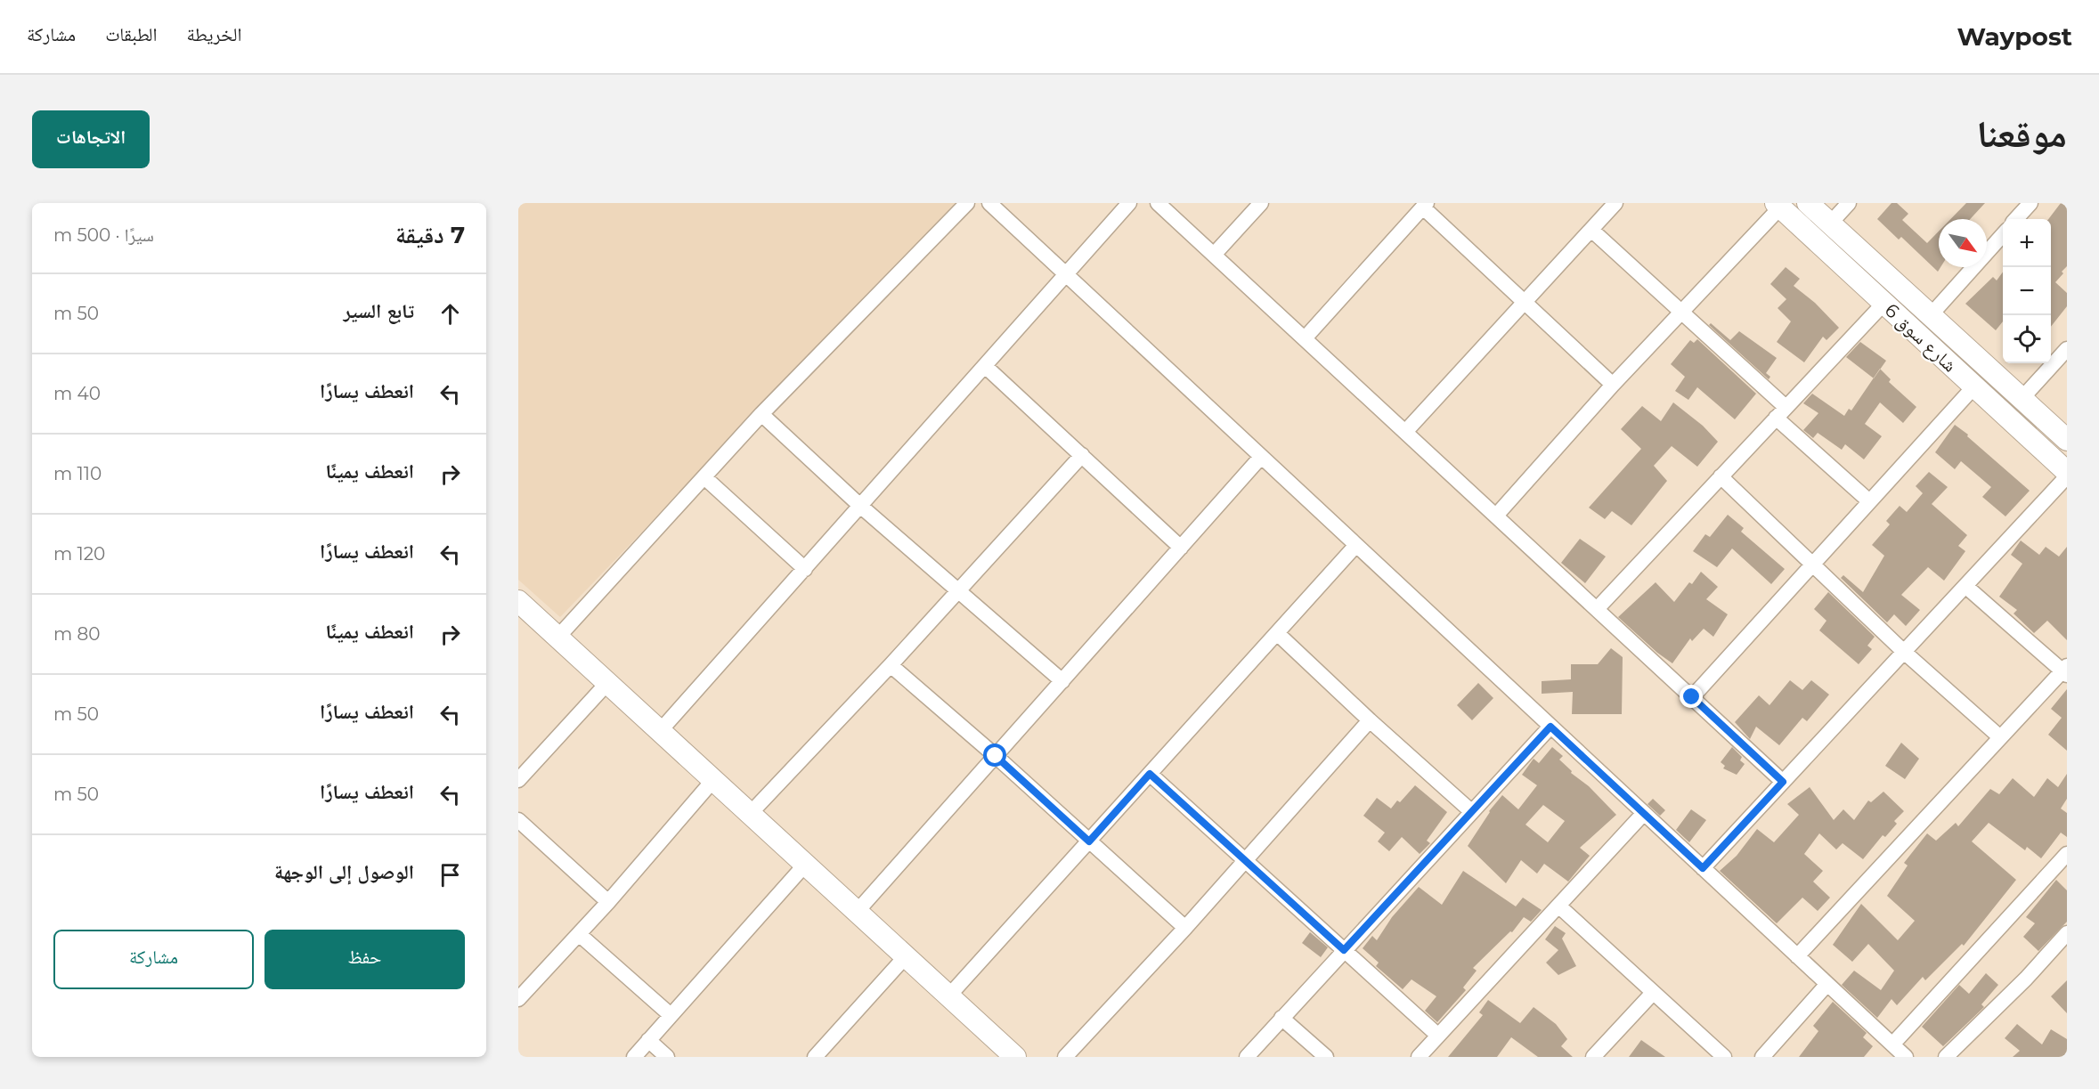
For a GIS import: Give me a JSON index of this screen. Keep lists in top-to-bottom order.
{
  "streets": {
    "street": ["شارع سوق 6"]
  },
  "north": "bottom right",
  "page": {
    "header": "Waypost",
    "nav": ["الخريطة", "الطبقات", "مشاركة"],
    "title": "موقعنا",
    "buttons": [
      "الاتجاهات",
      ["حفظ", "مشاركة"]
    ],
    "heading": ["7 دقيقة", "سيرًا · 500 m"],
    "map_buttons": ["+", "−"],
    "list": [
      ["تابع السير", "50 m"],
      ["انعطف يسارًا", "40 m"],
      ["انعطف يمينًا", "110 m"],
      ["انعطف يسارًا", "120 m"],
      ["انعطف يمينًا", "80 m"],
      ["انعطف يسارًا", "50 m"],
      ["انعطف يسارًا", "50 m"],
      "الوصول إلى الوجهة"
    ]
  }
}
